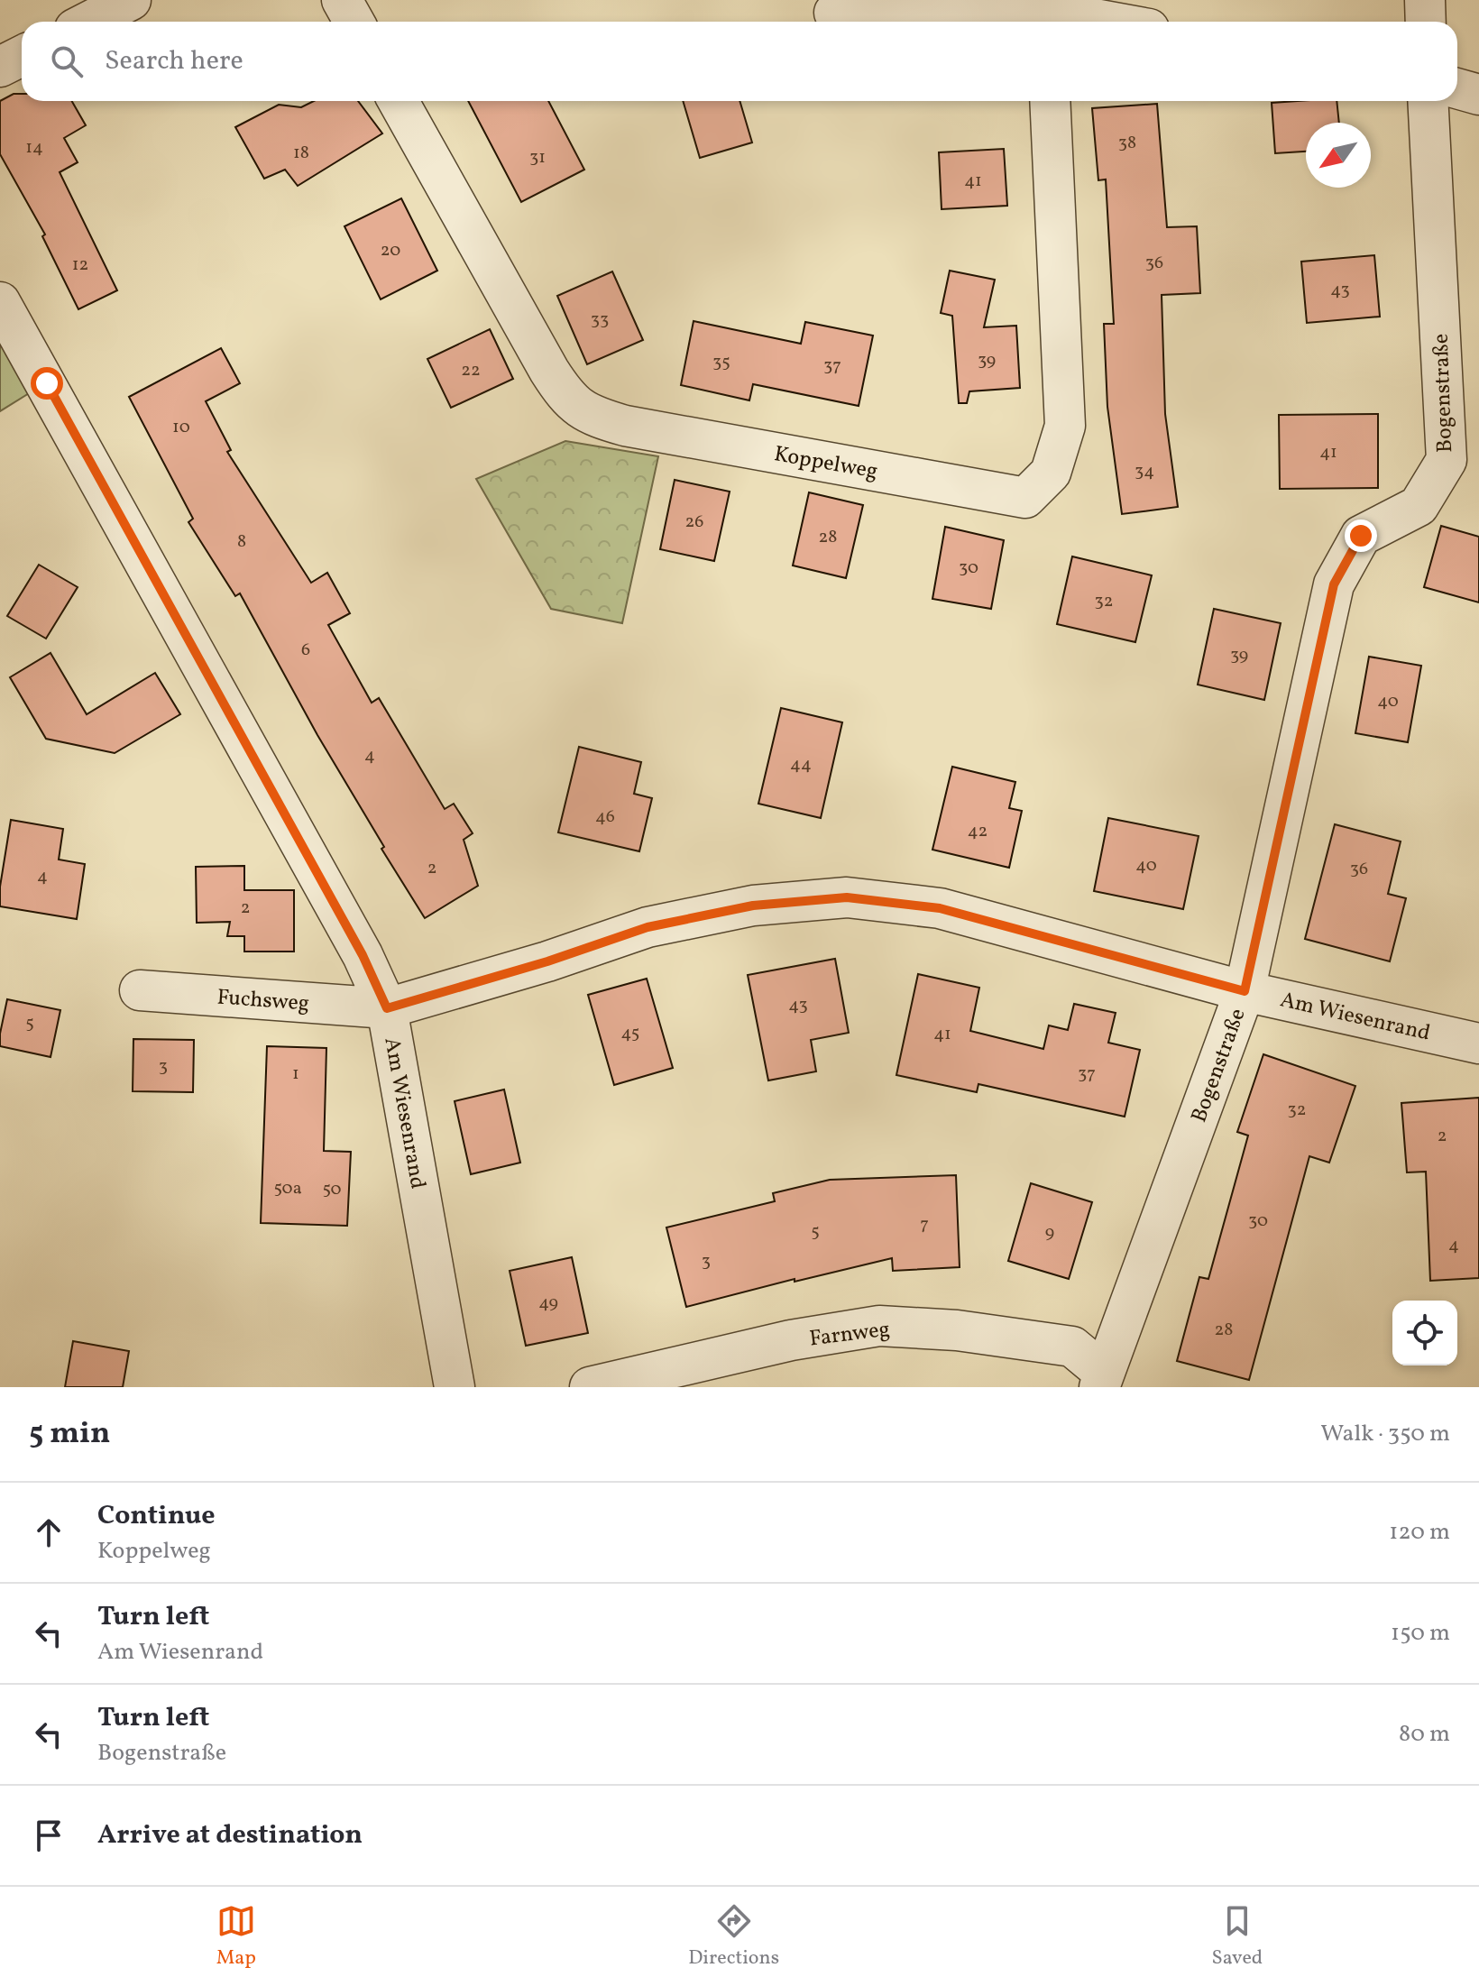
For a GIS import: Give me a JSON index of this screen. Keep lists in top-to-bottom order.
{
  "streets": {
    "street": [
      "Bogenstraße",
      "Koppelweg",
      "Fuchsweg",
      "Am Wiesenrand",
      "Farnweg"
    ]
  },
  "crossings": [
    ["Bogenstraße", "Am Wiesenrand"],
    ["Bogenstraße", "Farnweg"],
    ["Fuchsweg", "Am Wiesenrand"]
  ],
  "house_numbers": [
    "38",
    "14",
    "18",
    "31",
    "41",
    "20",
    "36",
    "12",
    "43",
    "33",
    "39",
    "35",
    "37",
    "22",
    "10",
    "41",
    "34",
    "26",
    "28",
    "8",
    "30",
    "32",
    "6",
    "39",
    "40",
    "4",
    "44",
    "46",
    "42",
    "40",
    "2",
    "36",
    "4",
    "2",
    "43",
    "5",
    "45",
    "41",
    "3",
    "1",
    "37",
    "32",
    "2",
    "50a",
    "50",
    "30",
    "7",
    "5",
    "9",
    "4",
    "3",
    "49",
    "28"
  ],
  "north": "bottom left",
  "page": {
    "search": "Search here",
    "heading": ["5 min", "Walk · 350 m"],
    "list": [
      ["Continue", "Koppelweg", "120 m"],
      ["Turn left", "Am Wiesenrand", "150 m"],
      ["Turn left", "Bogenstraße", "80 m"],
      "Arrive at destination"
    ],
    "nav": ["Map", "Directions", "Saved"]
  }
}
